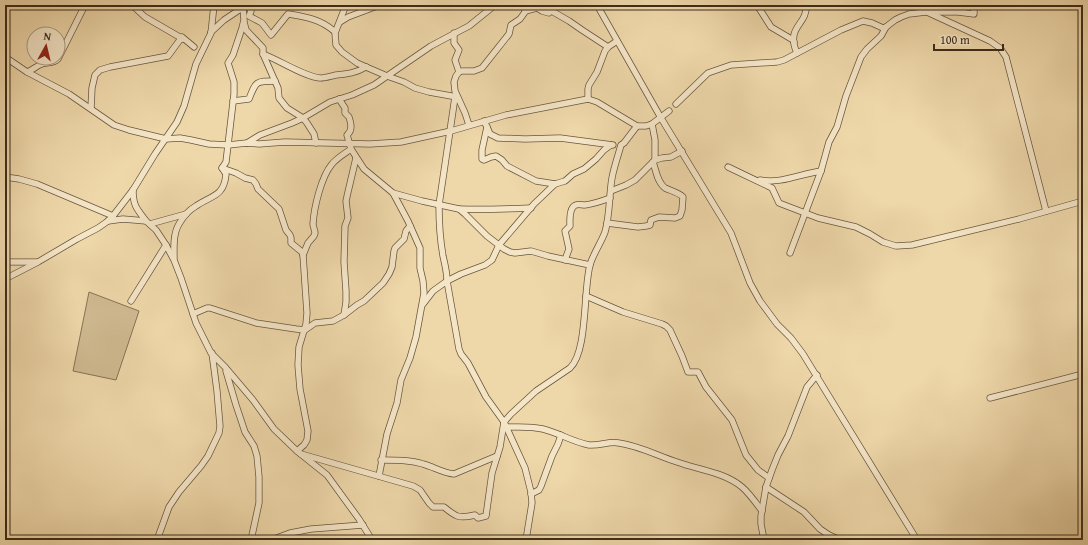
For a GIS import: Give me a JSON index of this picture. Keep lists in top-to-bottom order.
{
  "scale_bar": "100 m",
  "north": "top"
}
